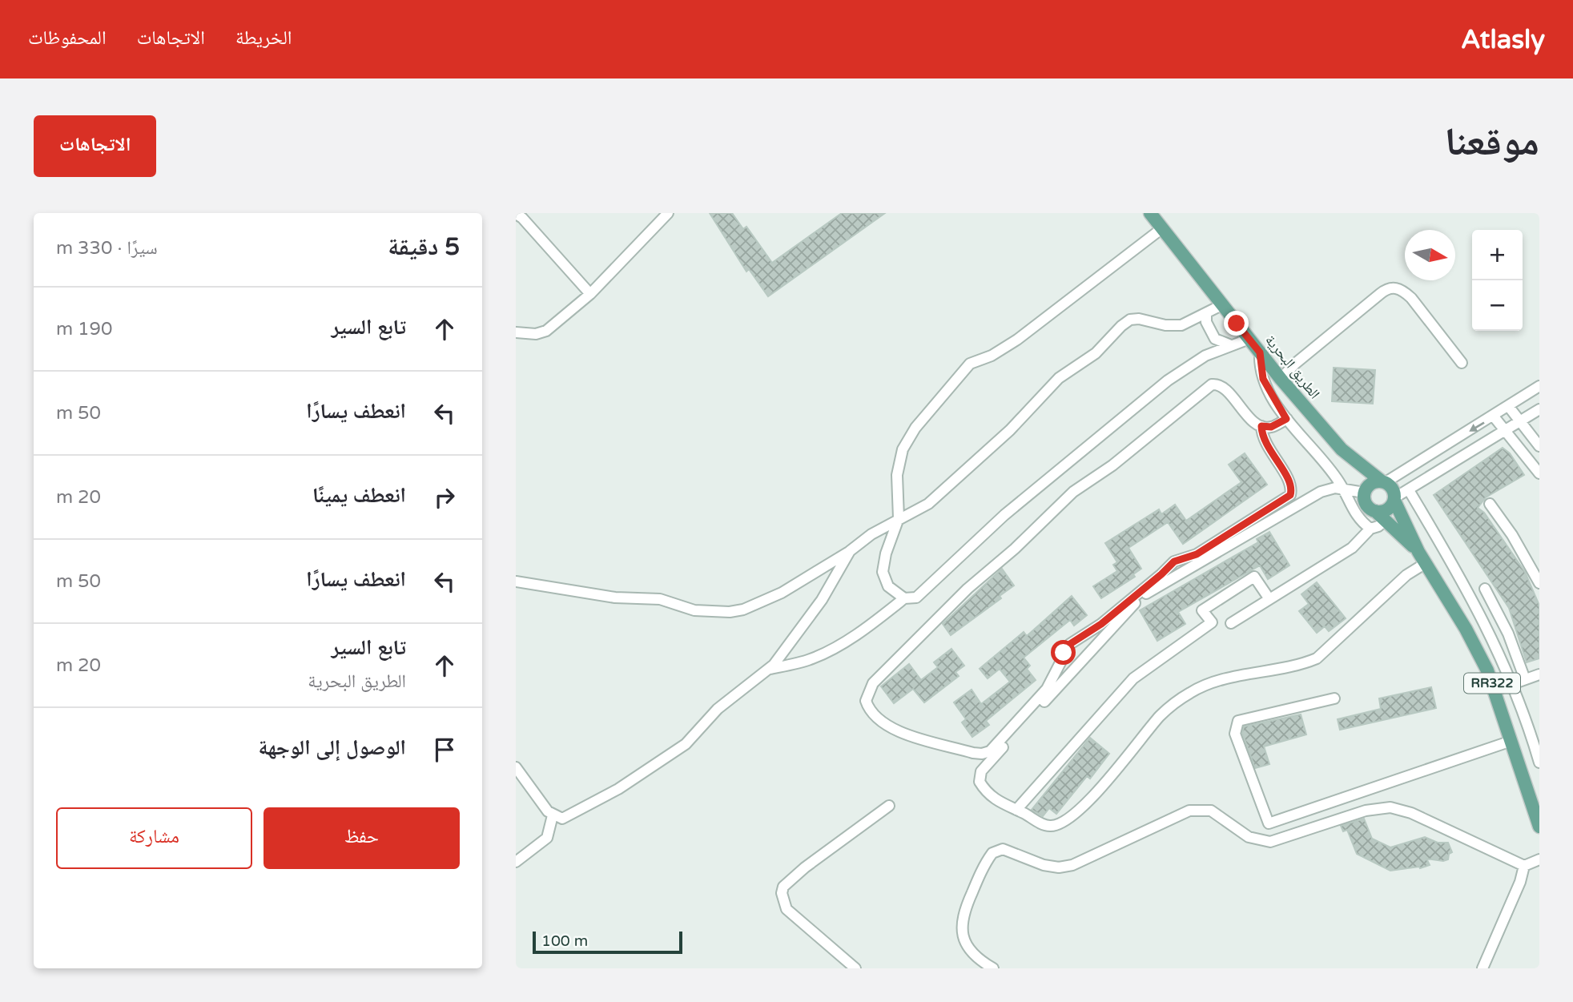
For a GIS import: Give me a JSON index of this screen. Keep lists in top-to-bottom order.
{
  "streets": {
    "main road": ["الطريق البحرية", "RR322"]
  },
  "crossings": [
    ["الطريق البحرية", "RR322"]
  ],
  "scale_bar": "100 m",
  "north": "right",
  "page": {
    "header": "Atlasly",
    "nav": ["الخريطة", "الاتجاهات", "المحفوظات"],
    "title": "موقعنا",
    "buttons": [
      "الاتجاهات",
      ["حفظ", "مشاركة"]
    ],
    "heading": ["5 دقيقة", "سيرًا · 330 m"],
    "map_buttons": ["+", "−"],
    "list": [
      ["تابع السير", "190 m"],
      ["انعطف يسارًا", "50 m"],
      ["انعطف يمينًا", "20 m"],
      ["انعطف يسارًا", "50 m"],
      ["تابع السير", "الطريق البحرية", "20 m"],
      "الوصول إلى الوجهة"
    ],
    "scale": "100 m"
  }
}
